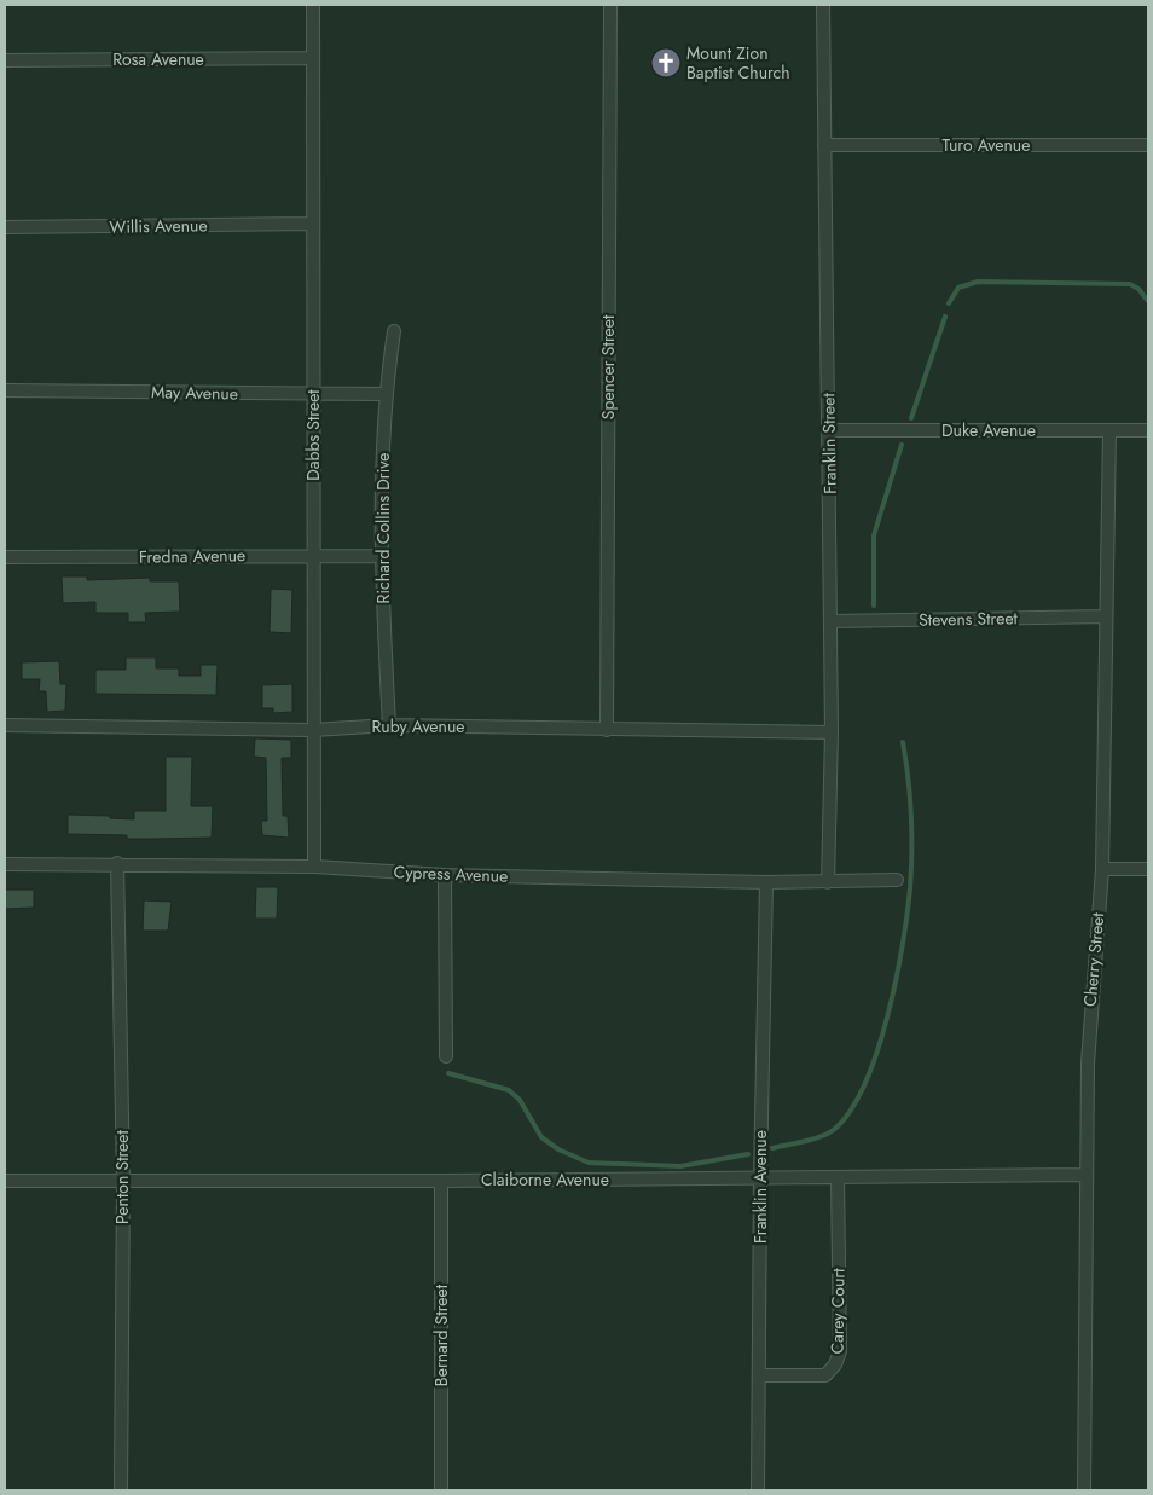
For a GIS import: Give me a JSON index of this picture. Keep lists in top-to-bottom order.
{
  "streets": {
    "street": [
      "Rosa Avenue",
      "Turo Avenue",
      "Willis Avenue",
      "Spencer Street",
      "May Avenue",
      "Duke Avenue",
      "Dabbs Street",
      "Franklin Street",
      "Richard Collins Drive",
      "Fredna Avenue",
      "Stevens Street",
      "Ruby Avenue",
      "Cypress Avenue",
      "Cherry Street",
      "Penton Street",
      "Claiborne Avenue",
      "Franklin Avenue",
      "Carey Court",
      "Bernard Street"
    ]
  },
  "crossings": [
    ["Rosa Avenue", "Dabbs Street"],
    ["Turo Avenue", "Franklin Street"],
    ["Willis Avenue", "Dabbs Street"],
    ["Spencer Street", "Ruby Avenue"],
    ["May Avenue", "Dabbs Street"],
    ["May Avenue", "Richard Collins Drive"],
    ["Duke Avenue", "Franklin Street"],
    ["Duke Avenue", "Cherry Street"],
    ["Dabbs Street", "Fredna Avenue"],
    ["Dabbs Street", "Ruby Avenue"],
    ["Dabbs Street", "Cypress Avenue"],
    ["Franklin Street", "Stevens Street"],
    ["Franklin Street", "Ruby Avenue"],
    ["Franklin Street", "Cypress Avenue"],
    ["Richard Collins Drive", "Fredna Avenue"],
    ["Richard Collins Drive", "Ruby Avenue"],
    ["Stevens Street", "Cherry Street"],
    ["Cypress Avenue", "Penton Street"],
    ["Cypress Avenue", "Franklin Avenue"],
    ["Cherry Street", "Claiborne Avenue"],
    ["Penton Street", "Claiborne Avenue"],
    ["Claiborne Avenue", "Franklin Avenue"],
    ["Claiborne Avenue", "Carey Court"],
    ["Claiborne Avenue", "Bernard Street"],
    ["Franklin Avenue", "Carey Court"]
  ],
  "places": {
    "church": ["Mount Zion Baptist Church"]
  }
}
